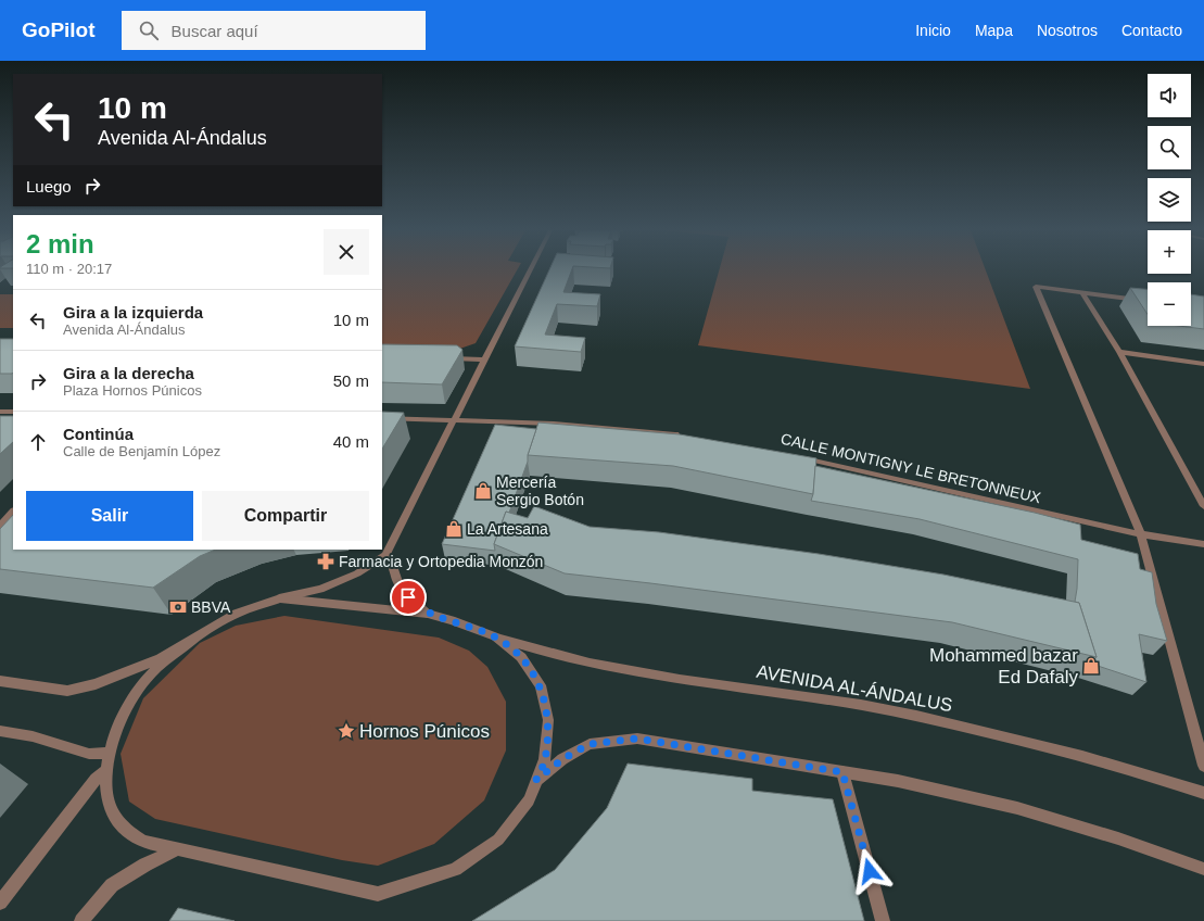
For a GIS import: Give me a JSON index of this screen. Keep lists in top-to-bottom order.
{
  "streets": {
    "street": ["CALLE MONTIGNY LE BRETONNEUX", "AVENIDA AL-ÁNDALUS"]
  },
  "places": {
    "shop": ["Mercería Sergio Botón", "La Artesana", "Mohammed bazar Ed Dafaly"],
    "pharmacy": ["Farmacia y Ortopedia Monzón"],
    "bank": ["BBVA"],
    "place": ["Hornos Púnicos"]
  },
  "page": {
    "header": "GoPilot",
    "search": "Buscar aquí",
    "nav": [
      "Inicio",
      "Mapa",
      "Nosotros",
      "Contacto"
    ],
    "map_buttons": ["+", "−"],
    "turn": ["10 m", "Avenida Al-Ándalus"],
    "then": "Luego",
    "heading": ["2 min", "110 m · 20:17"],
    "list": [
      {
        "name": "Gira a la izquierda",
        "note": "Avenida Al-Ándalus",
        "value": "10 m"
      },
      {
        "name": "Gira a la derecha",
        "note": "Plaza Hornos Púnicos",
        "value": "50 m"
      },
      {
        "name": "Continúa",
        "note": "Calle de Benjamín López",
        "value": "40 m"
      }
    ],
    "buttons": ["Salir", "Compartir"]
  }
}
